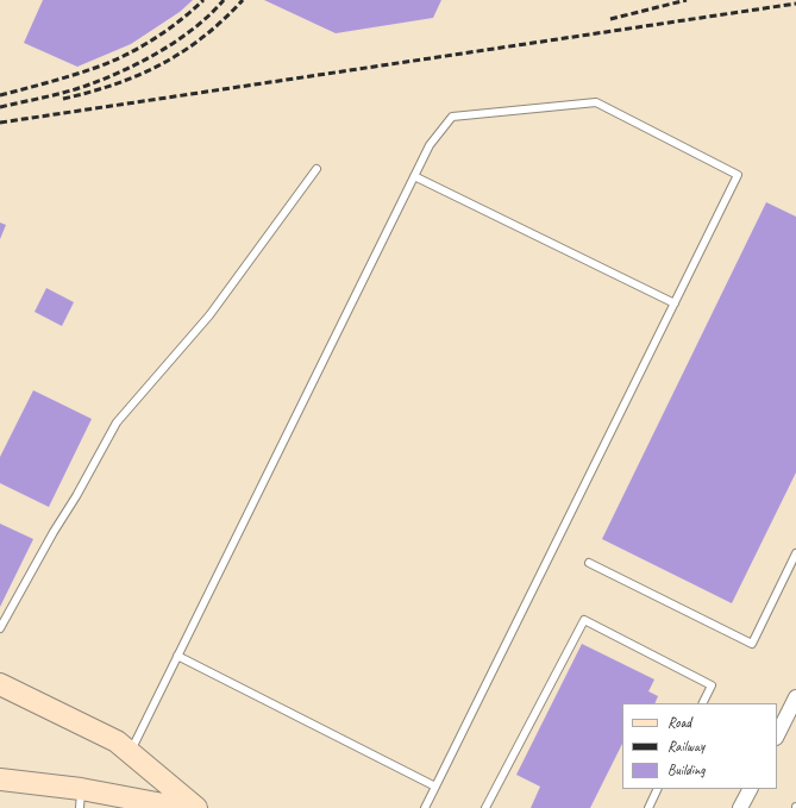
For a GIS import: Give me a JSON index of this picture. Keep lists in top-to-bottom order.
{
  "legend": ["Road", "Railway", "Building"]
}
